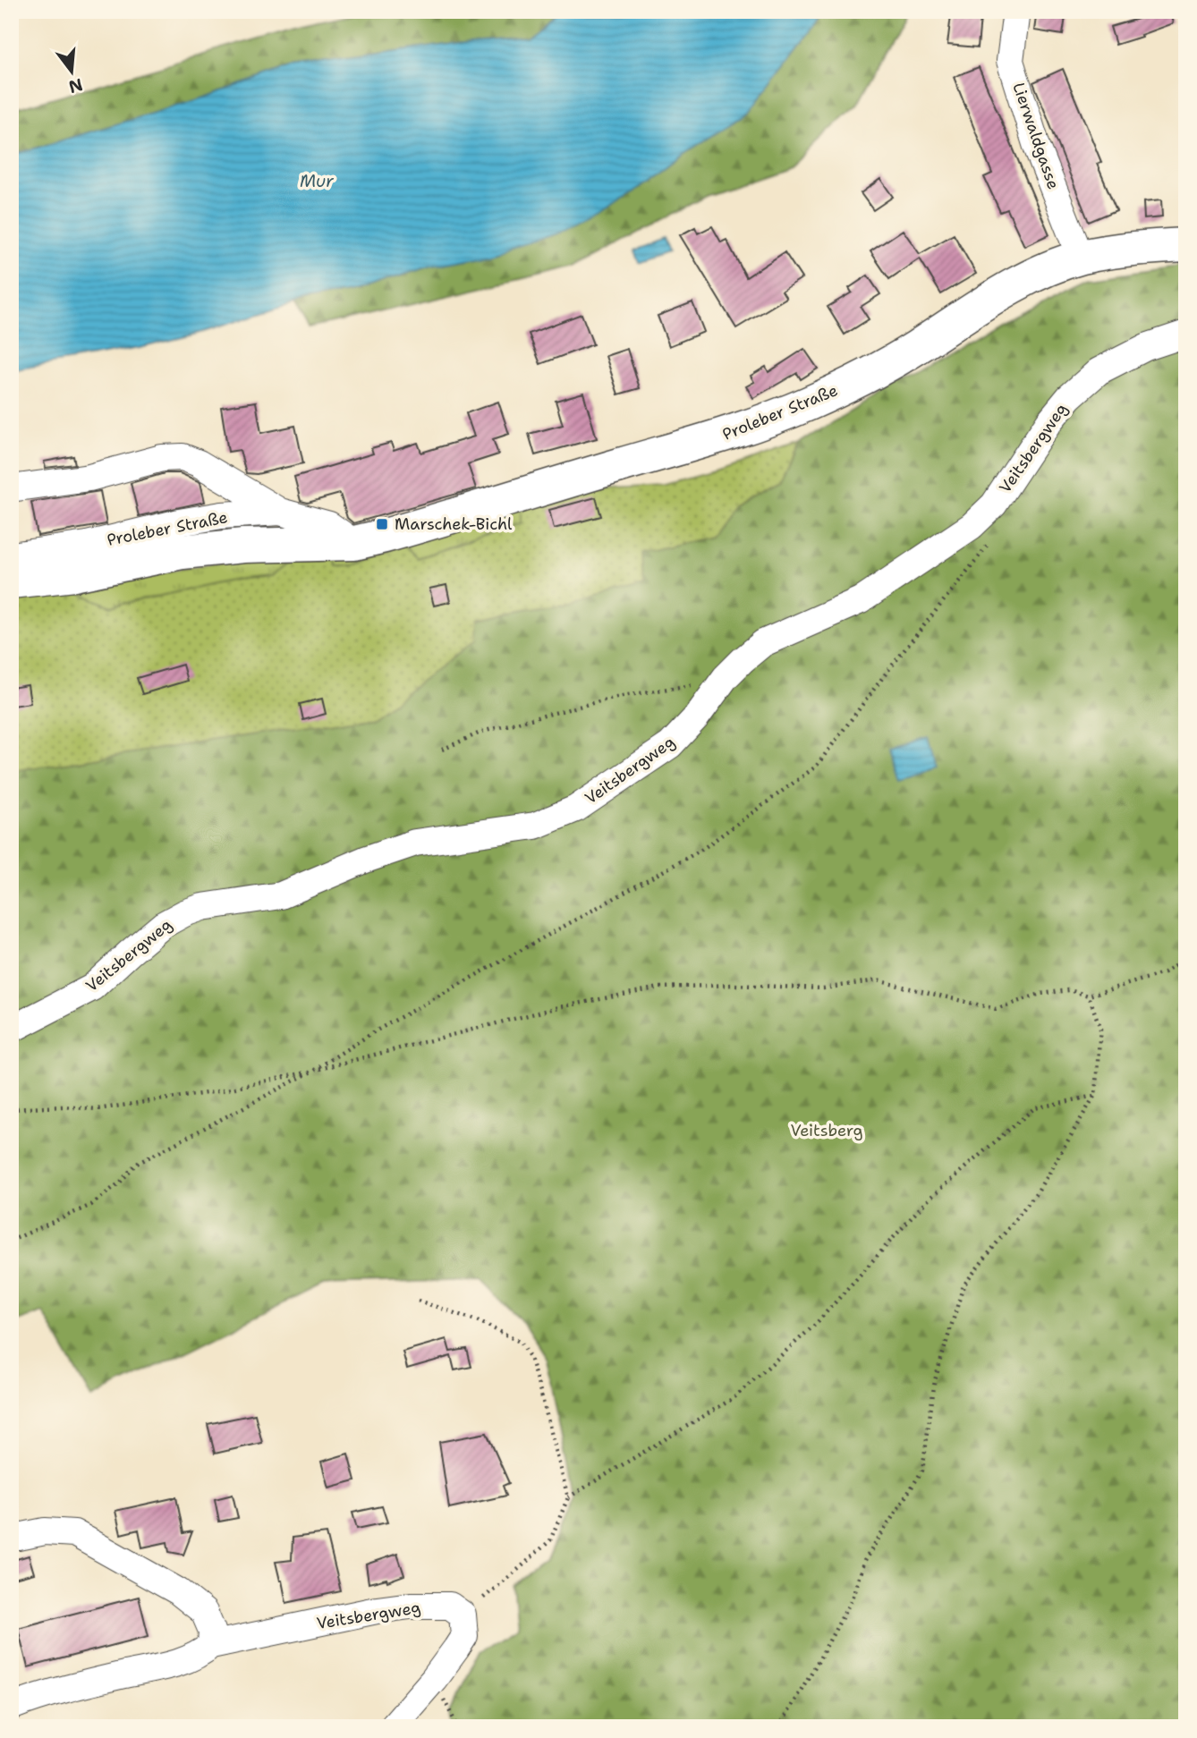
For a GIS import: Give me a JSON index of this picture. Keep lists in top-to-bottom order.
{
  "streets": {
    "main road": ["Proleber Straße"],
    "street": ["Lierwaldgasse", "Veitsbergweg"]
  },
  "crossings": [
    ["Lierwaldgasse", "Proleber Straße"]
  ],
  "water": ["Mur"],
  "parks": ["Veitsberg"],
  "places": {
    "transit": ["Marschek-Bichl"]
  },
  "north": "bottom"
}
